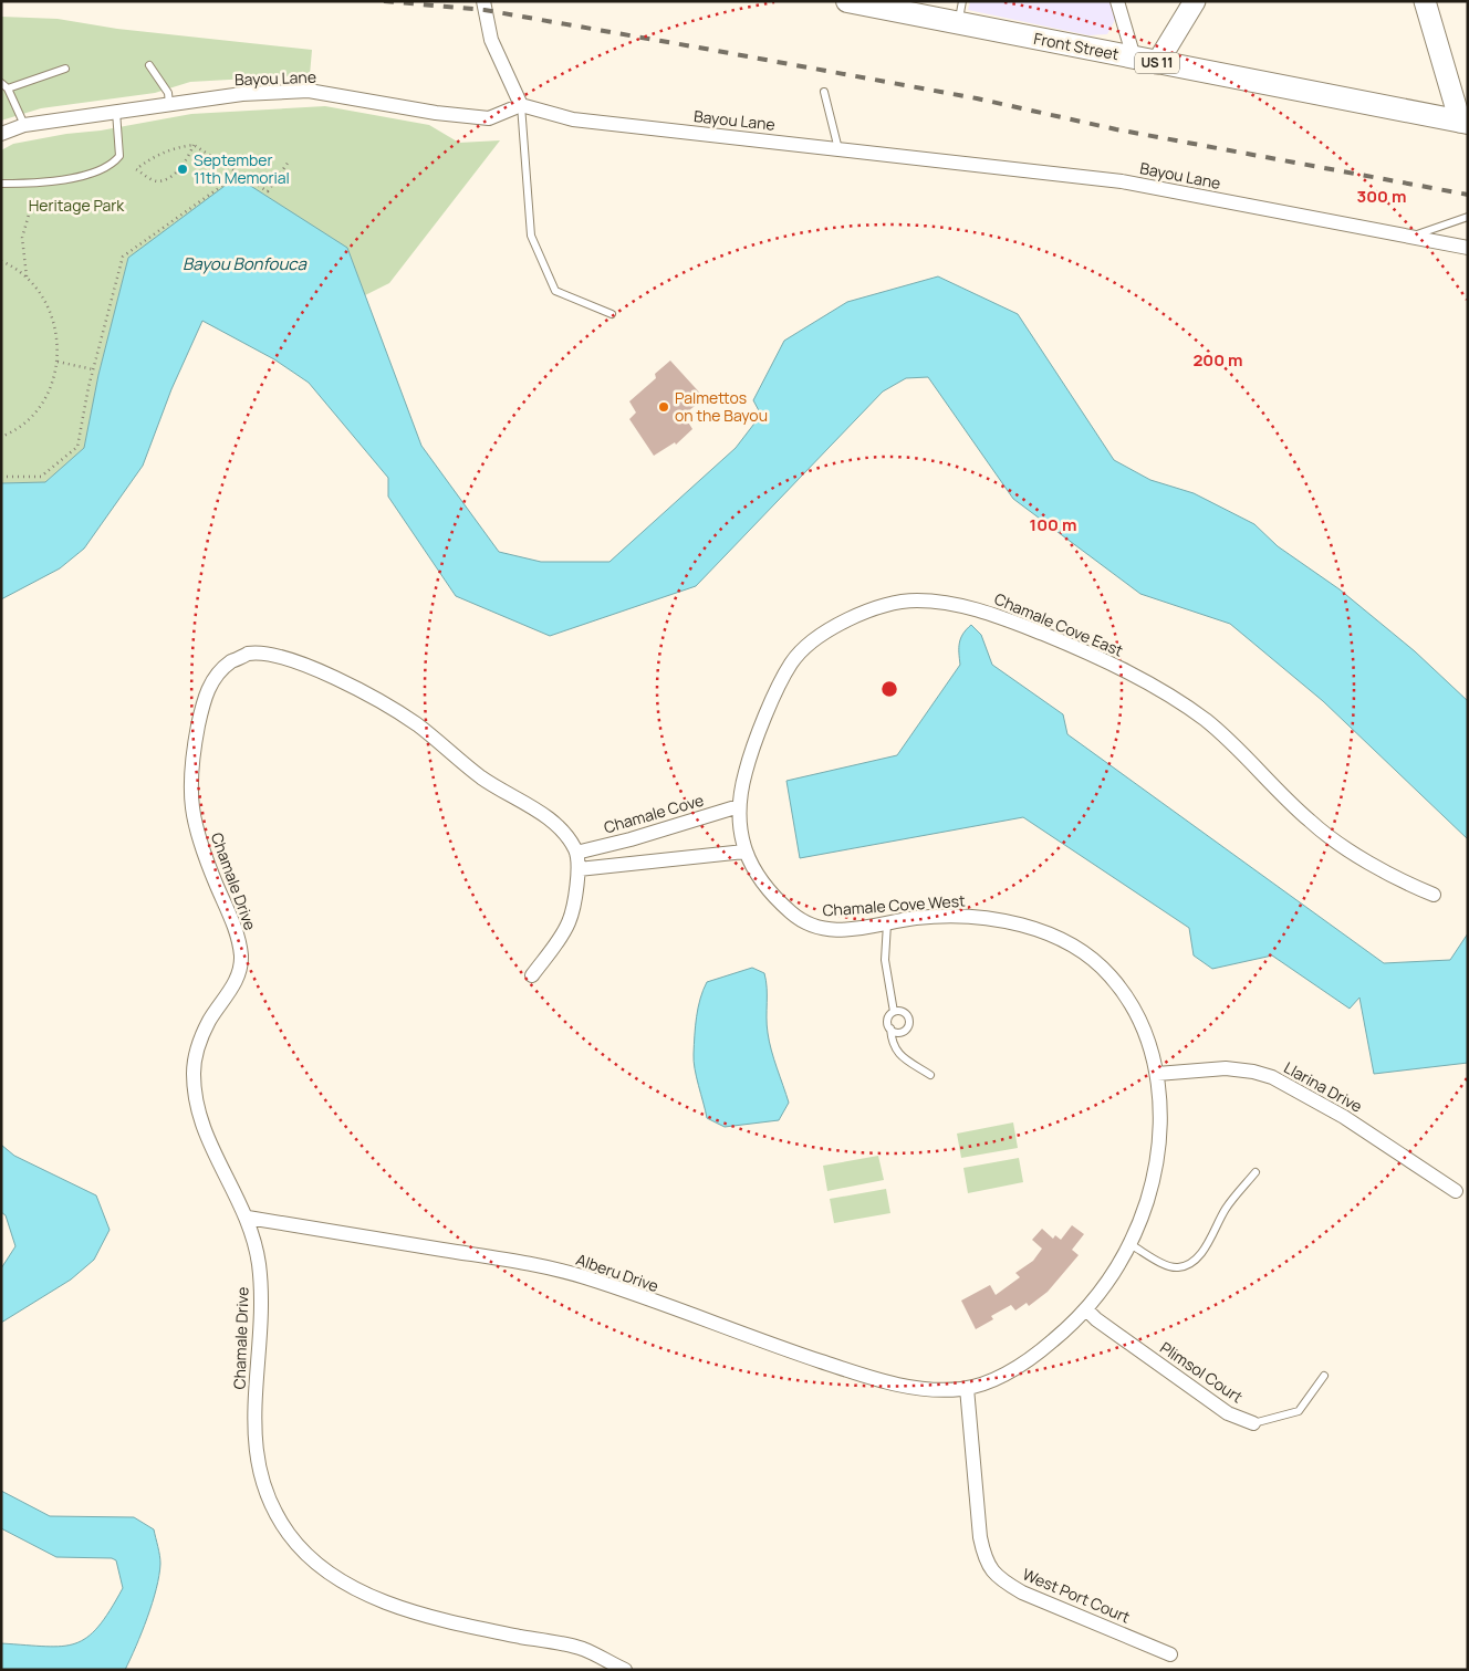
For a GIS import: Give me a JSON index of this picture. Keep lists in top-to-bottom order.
{
  "streets": {
    "main road": ["Front Street", "US 11"],
    "street": [
      "Bayou Lane",
      "Chamale Cove East",
      "Chamale Cove",
      "Chamale Drive",
      "Chamale Cove West",
      "Llarina Drive",
      "Alberu Drive",
      "Plimsol Court",
      "West Port Court"
    ]
  },
  "crossings": [
    ["Chamale Cove East", "Chamale Cove"],
    ["Chamale Cove East", "Chamale Cove West"],
    ["Chamale Cove", "Chamale Drive"],
    ["Chamale Drive", "Alberu Drive"],
    ["Chamale Cove West", "Llarina Drive"],
    ["Chamale Cove West", "Alberu Drive"],
    ["Chamale Cove West", "Plimsol Court"],
    ["Chamale Cove West", "West Port Court"],
    ["Alberu Drive", "West Port Court"]
  ],
  "water": ["Bayou Bonfouca"],
  "parks": ["Heritage Park"],
  "places": ["September 11th Memorial", "Palmettos on the Bayou"],
  "rings": ["300 m", "200 m", "100 m"]
}
